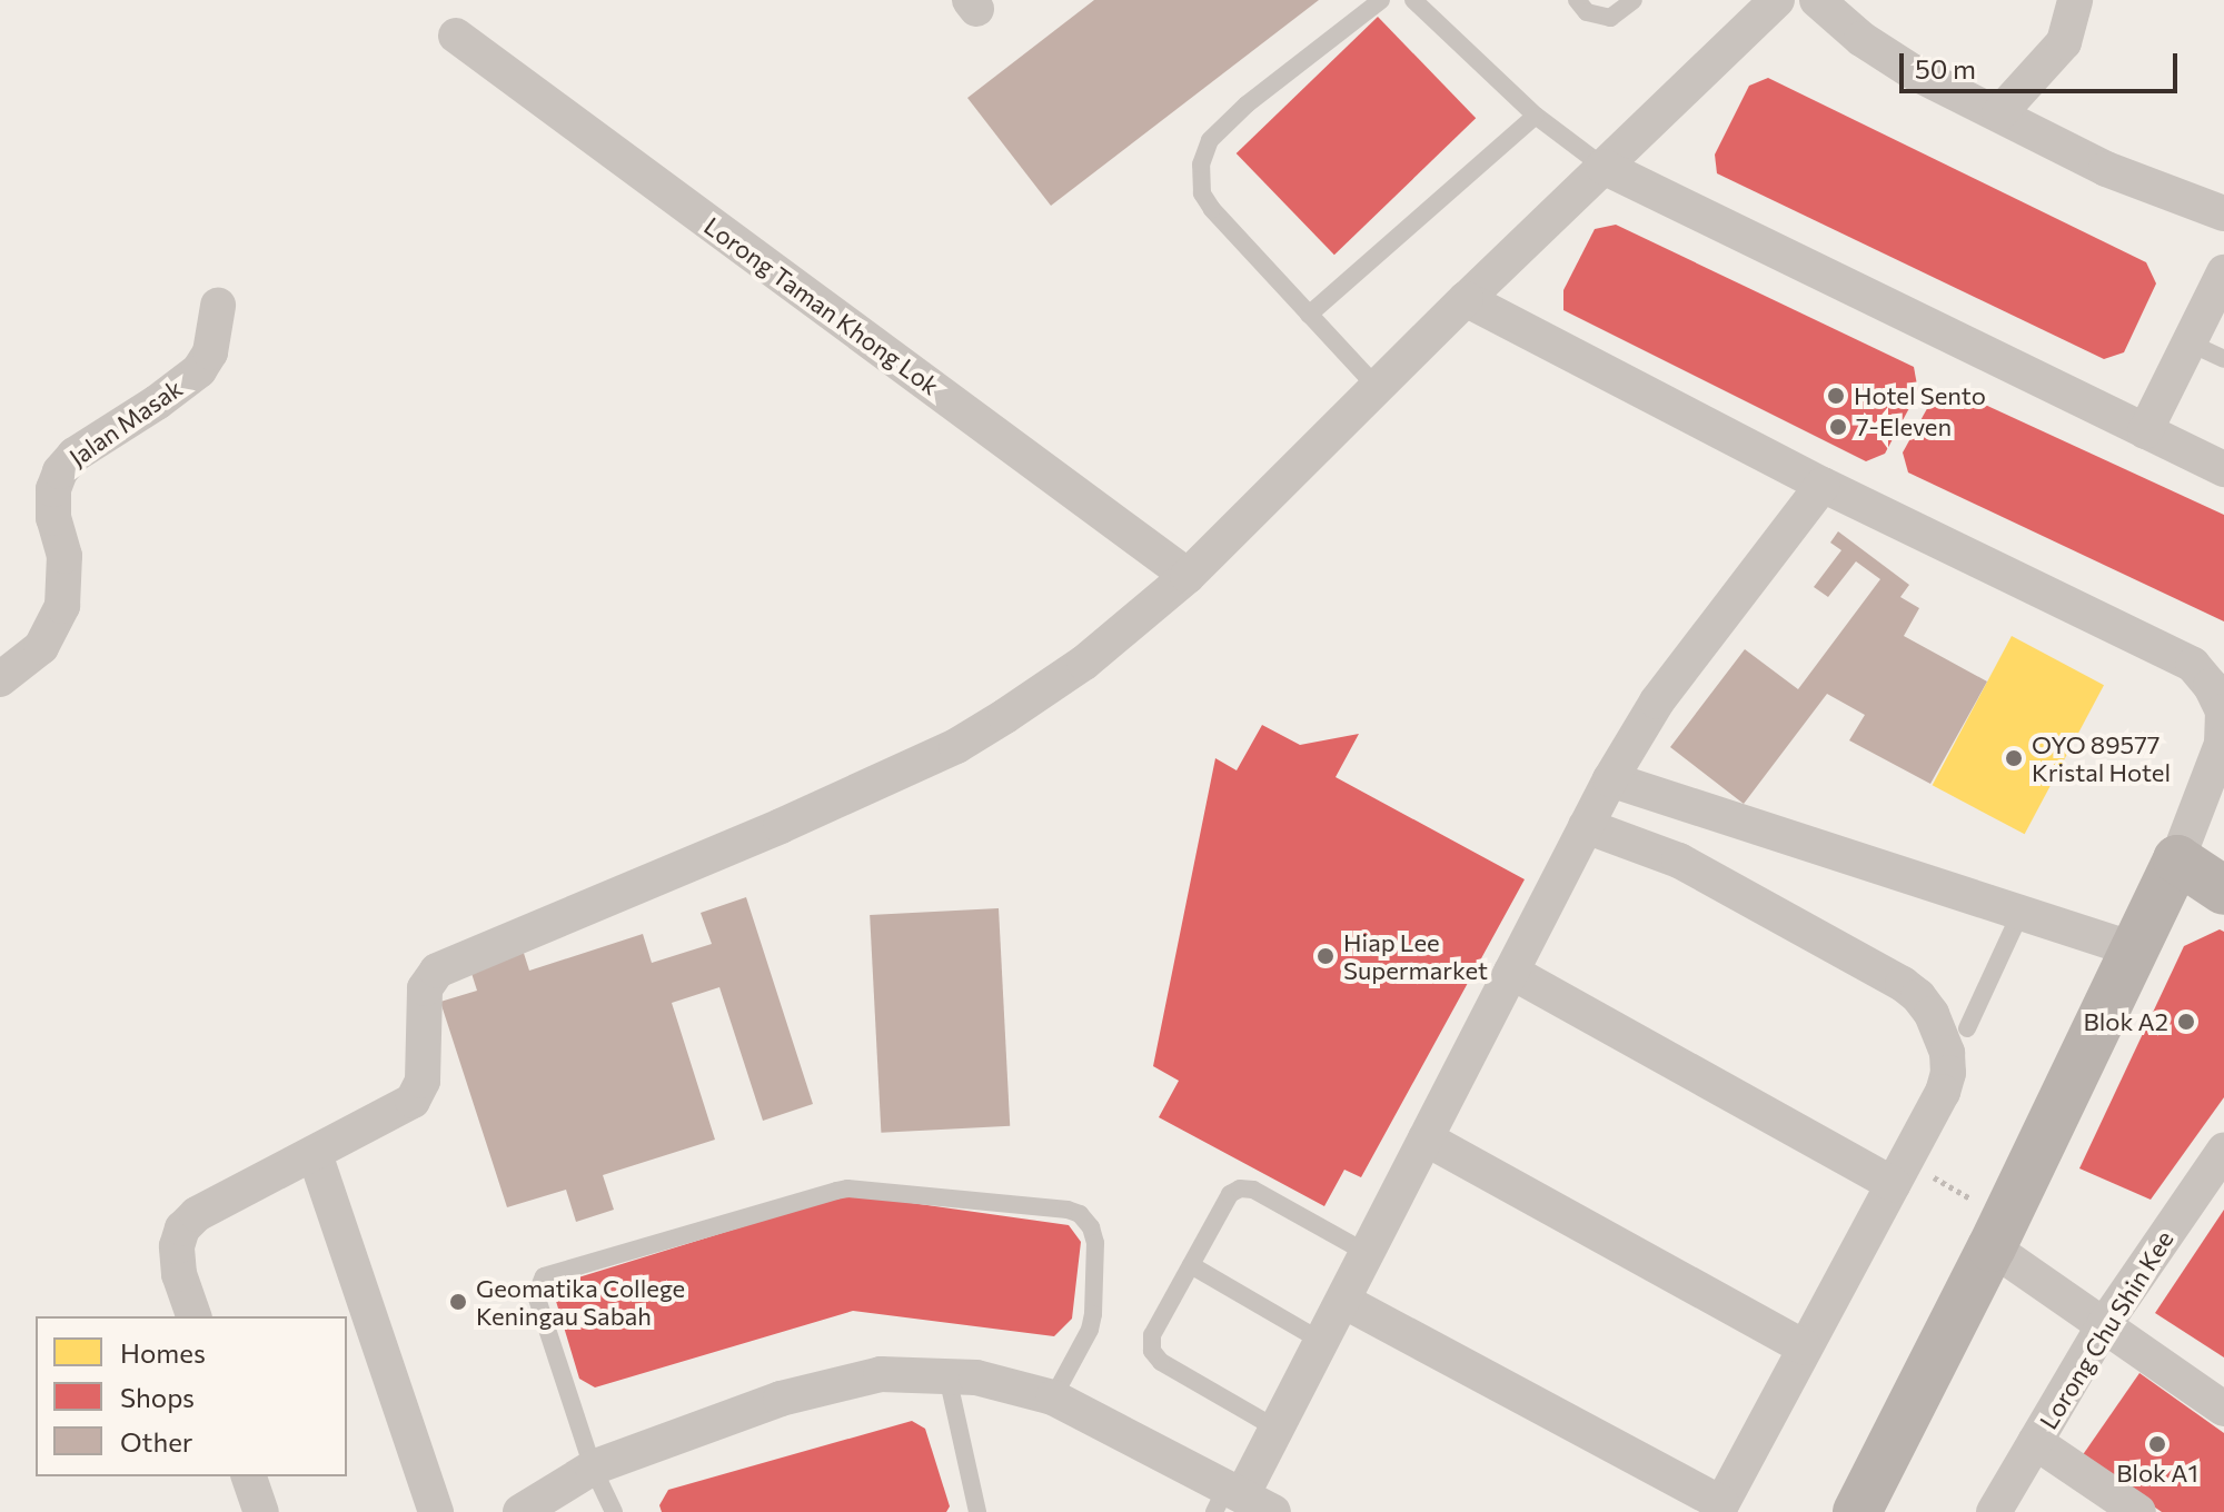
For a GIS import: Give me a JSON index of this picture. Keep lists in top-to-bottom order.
{
  "streets": {
    "street": ["Lorong Taman Khong Lok", "Jalan Masak", "Lorong Chu Shin Kee"]
  },
  "places": [
    "Hotel Sento",
    "7-Eleven",
    "OYO 89577 Kristal Hotel",
    "Hiap Lee Supermarket",
    "Blok A2",
    "Geomatika College Keningau Sabah",
    "Blok A1"
  ],
  "legend": ["Homes", "Shops", "Other"],
  "scale_bar": "50 m"
}
